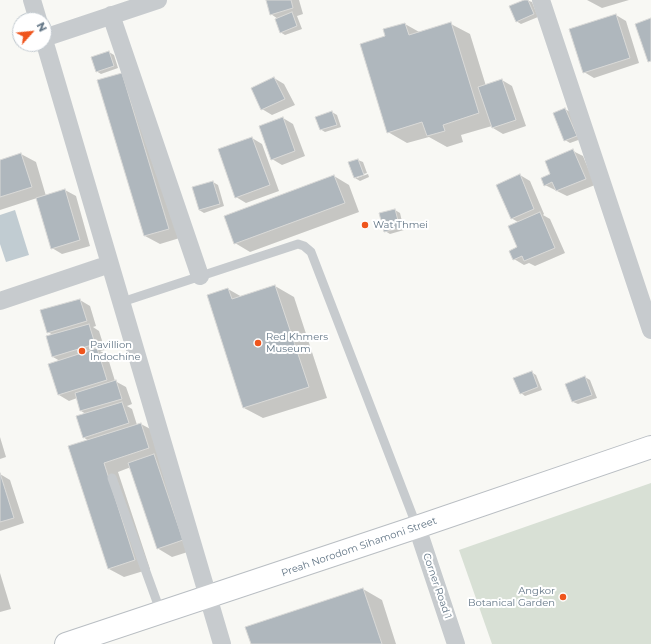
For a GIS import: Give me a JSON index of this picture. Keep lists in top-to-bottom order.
{
  "streets": {
    "main road": ["Preah Norodom Sihamoni Street"],
    "street": ["Corner Road 1"]
  },
  "crossings": [
    ["Preah Norodom Sihamoni Street", "Corner Road 1"]
  ],
  "places": [
    "Wat Thmei",
    "Red Khmers Museum",
    "Pavillion Indochine",
    "Angkor Botanical Garden"
  ],
  "north": "top right"
}
